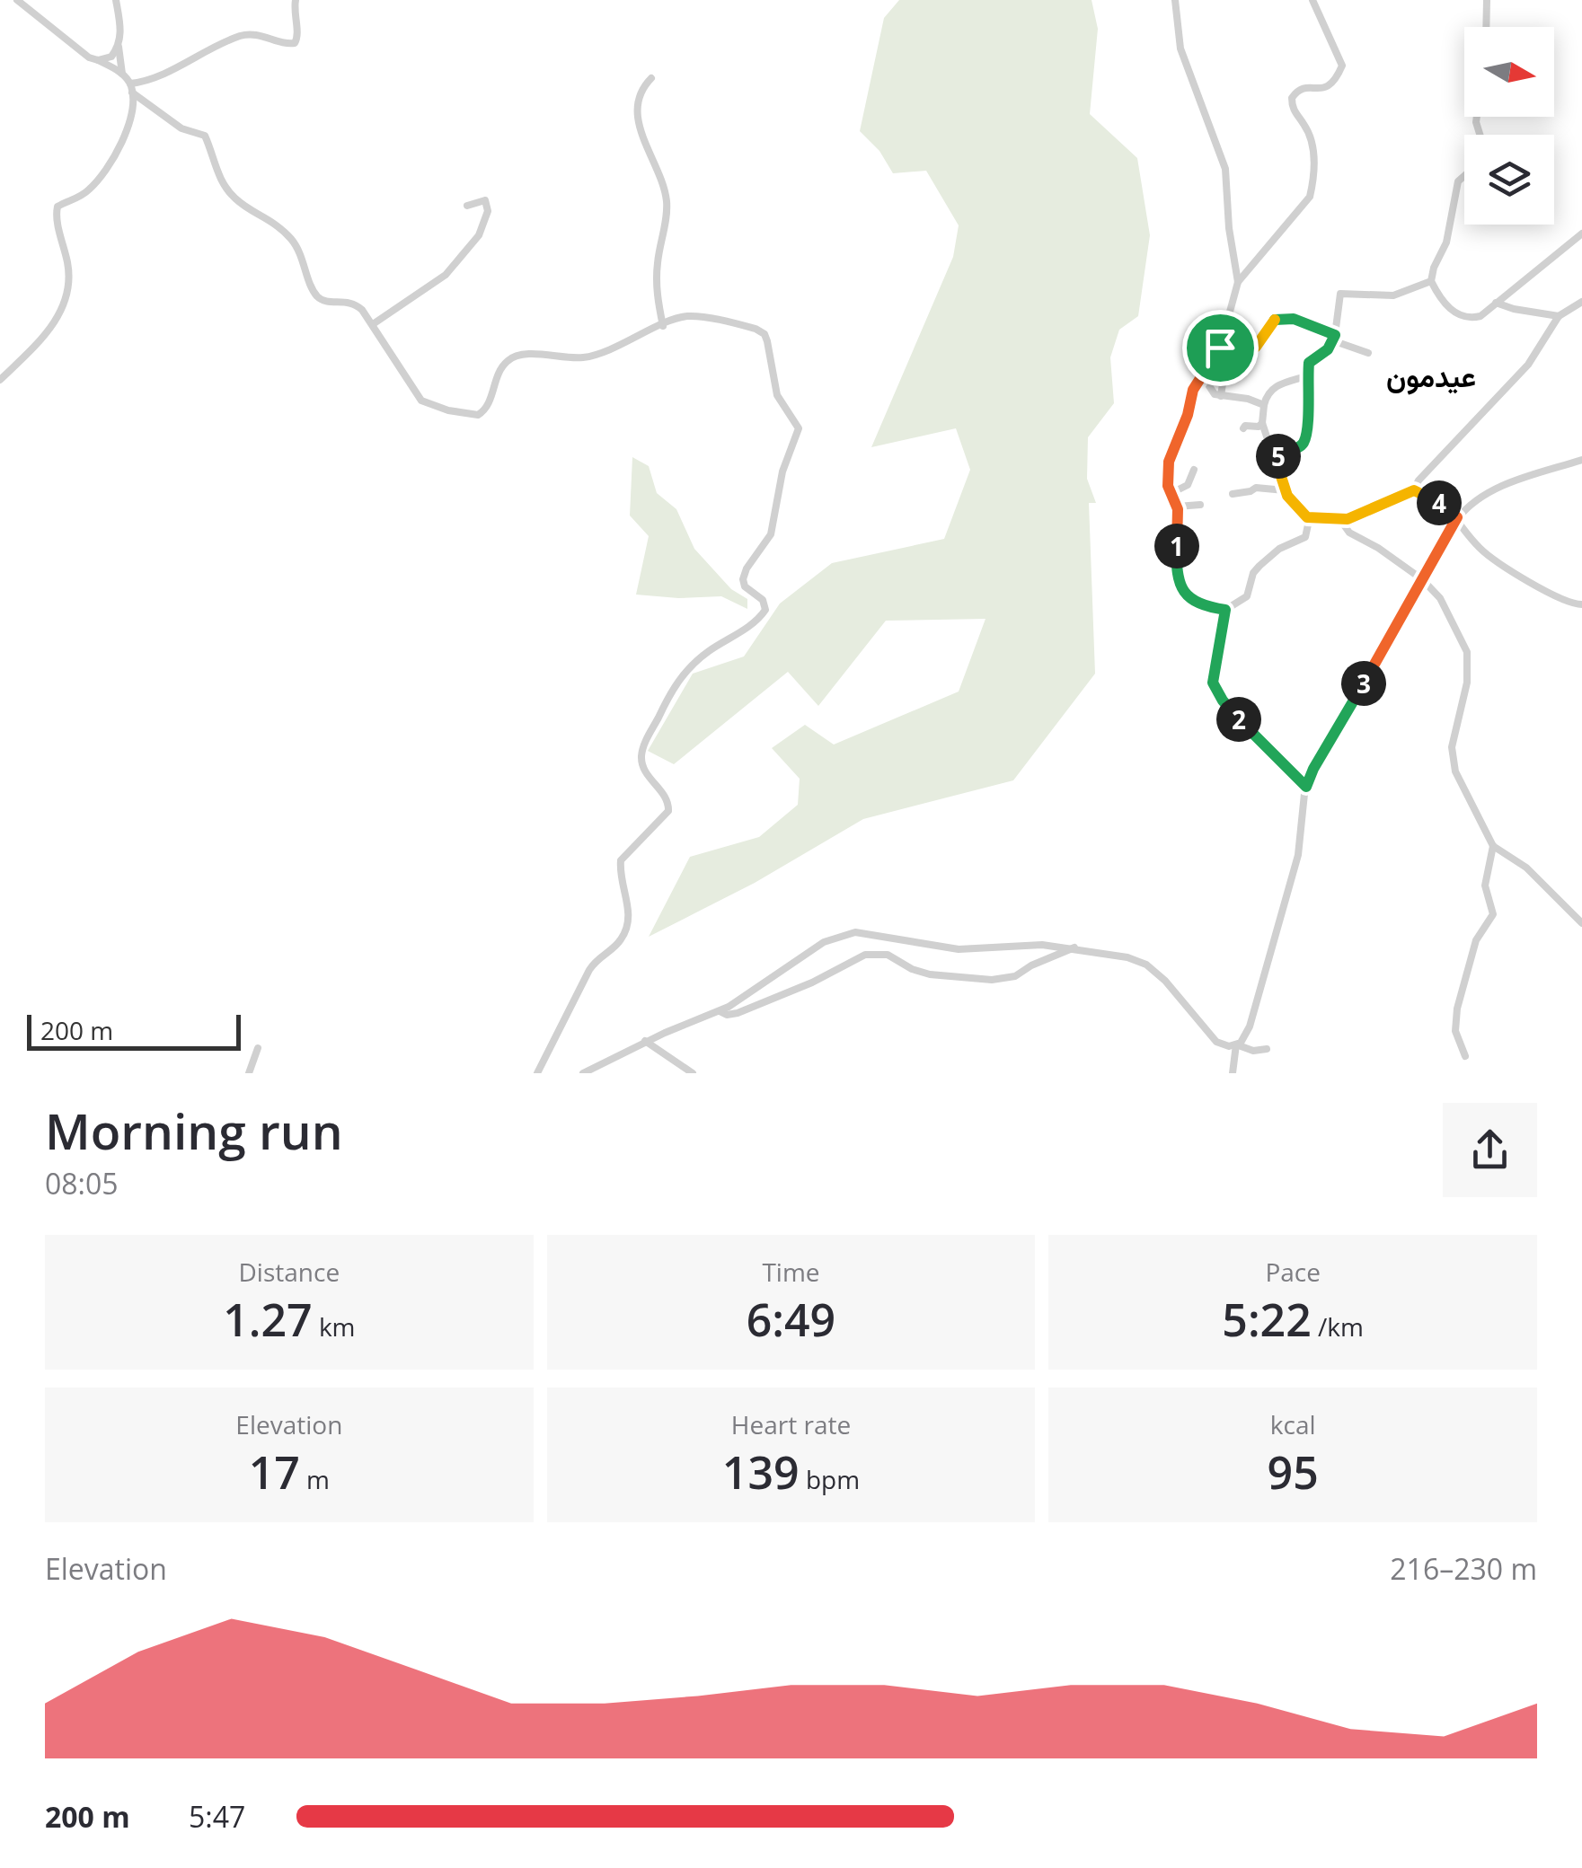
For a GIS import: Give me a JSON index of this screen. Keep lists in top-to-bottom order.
{
  "districts": ["عيدمون"],
  "scale_bar": "200 m",
  "north": "right",
  "page": {
    "pins": [
      "5",
      "4",
      "1",
      "3",
      "2"
    ],
    "scale": "200 m",
    "heading": ["Morning run", "08:05"],
    "stats": [
      ["Distance", "1.27 km"],
      ["Time", "6:49"],
      ["Pace", "5:22 /km"],
      ["Elevation", "17 m"],
      ["Heart rate", "139 bpm"],
      ["kcal", "95"]
    ],
    "chart": ["Elevation", "216–230 m"],
    "list": [
      {
        "name": "200 m",
        "note": "5:47"
      }
    ]
  }
}
